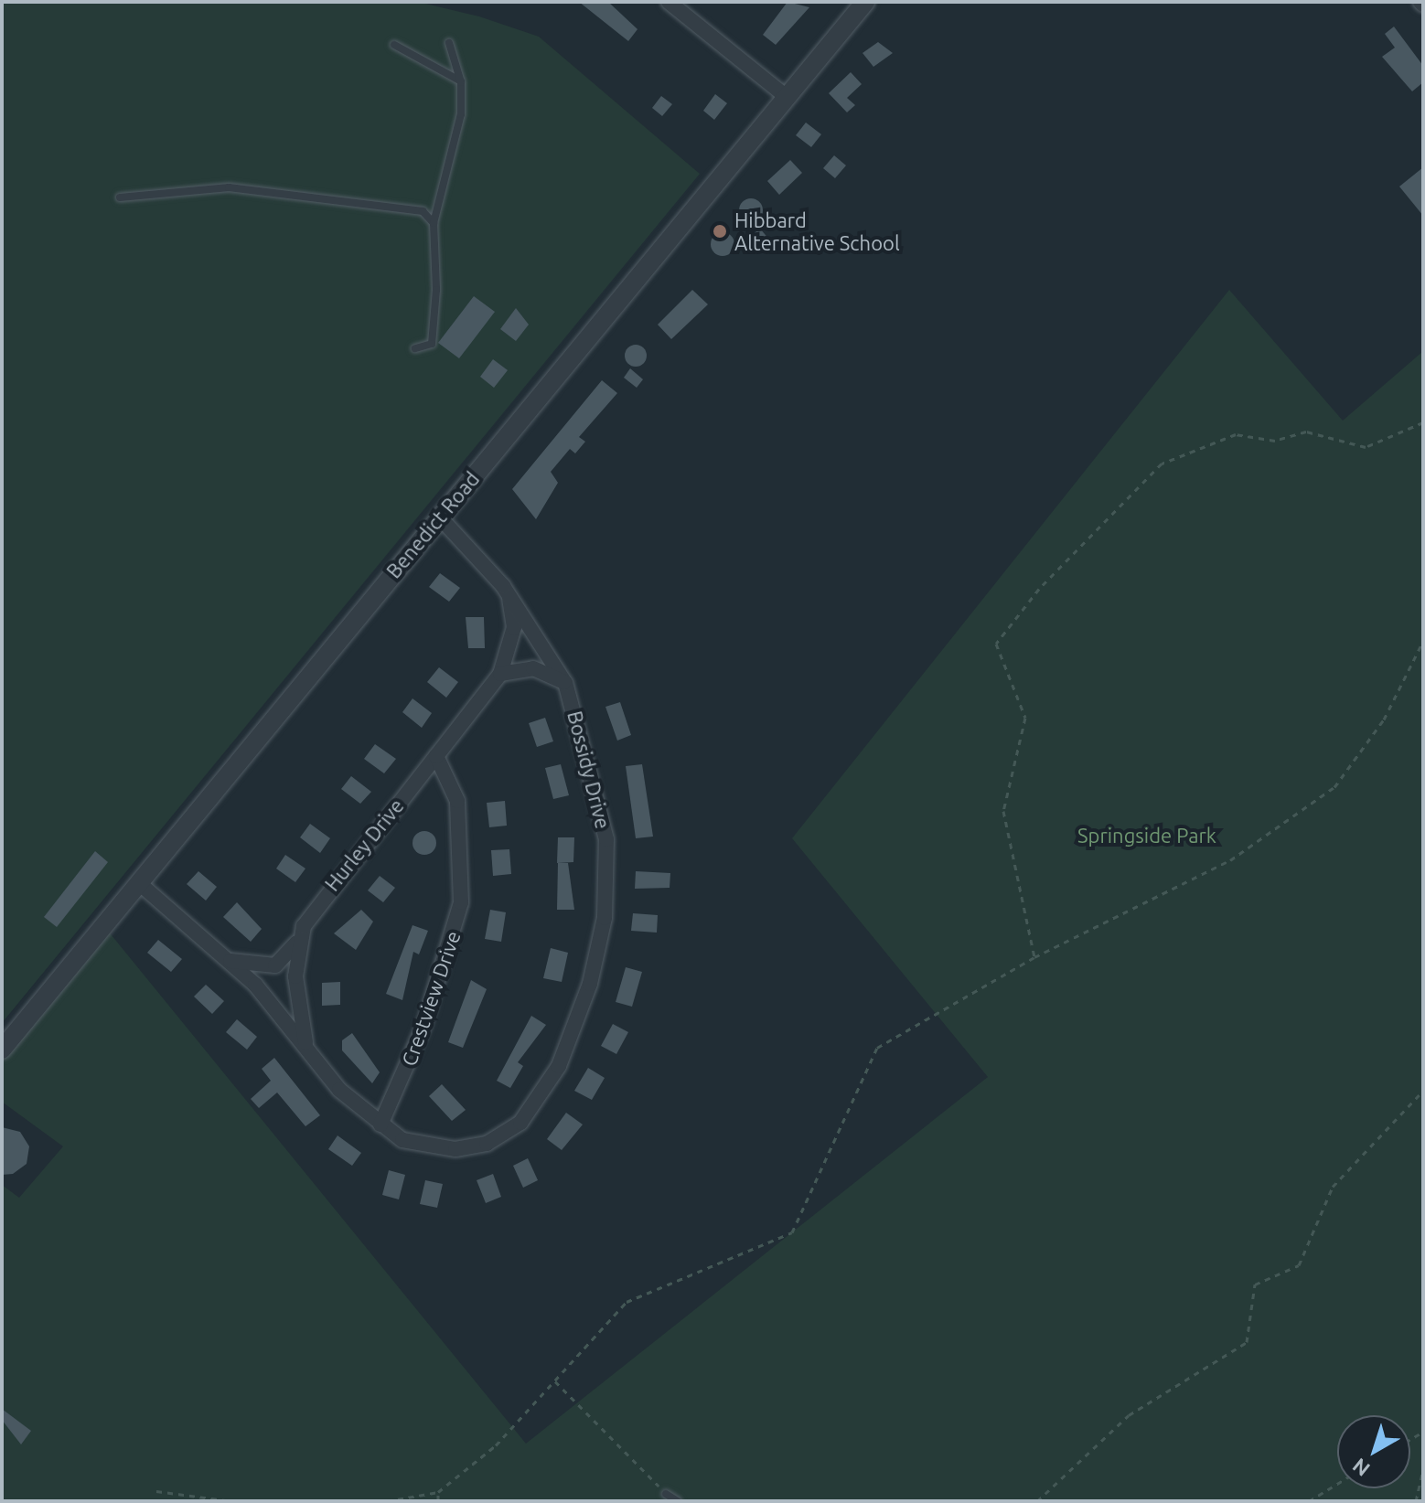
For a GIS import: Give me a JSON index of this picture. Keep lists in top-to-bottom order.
{
  "streets": {
    "street": [
      "Benedict Road",
      "Bossidy Drive",
      "Hurley Drive",
      "Crestview Drive"
    ]
  },
  "crossings": [
    ["Benedict Road", "Bossidy Drive"],
    ["Bossidy Drive", "Hurley Drive"],
    ["Bossidy Drive", "Crestview Drive"],
    ["Hurley Drive", "Crestview Drive"]
  ],
  "parks": ["Springside Park"],
  "places": ["Hibbard Alternative School"],
  "north": "bottom left"
}
